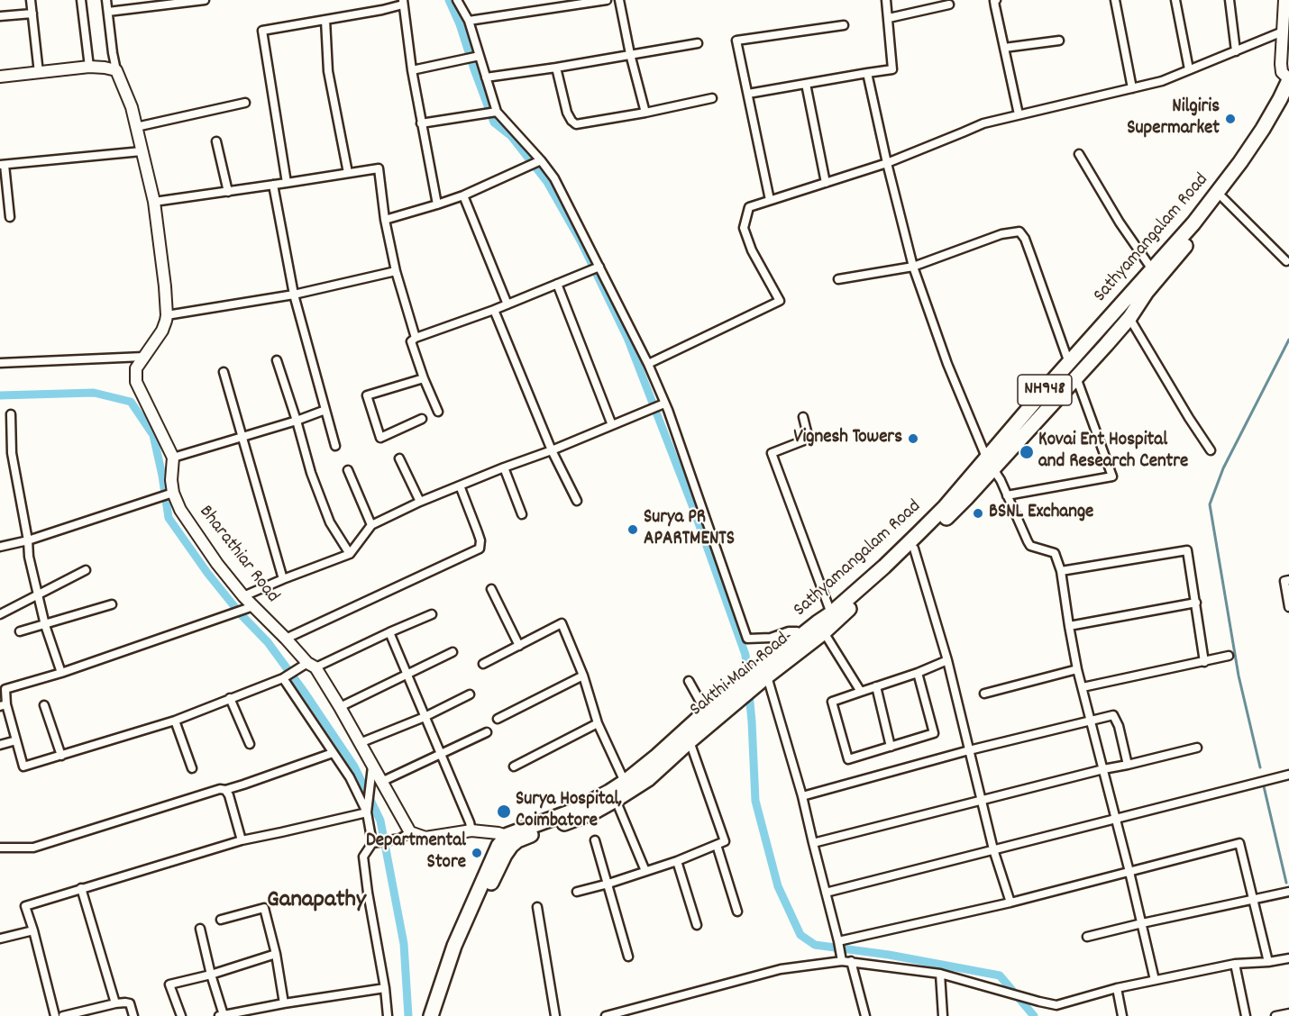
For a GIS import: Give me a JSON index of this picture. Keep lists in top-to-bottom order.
{
  "streets": {
    "highway": ["Sathyamangalam Road", "NH948", "Sakthi Main Road"],
    "main road": ["Bharathiar Road"]
  },
  "crossings": [
    ["Sathyamangalam Road", "Sakthi Main Road"],
    ["NH948", "Sakthi Main Road"]
  ],
  "districts": ["Ganapathy"],
  "places": [
    "Nilgiris Supermarket",
    "Vignesh Towers",
    "Kovai Ent Hospital and Research Centre",
    "BSNL Exchange",
    "Surya PR APARTMENTS",
    "Surya Hospital, Coimbatore",
    "Departmental Store"
  ]
}
